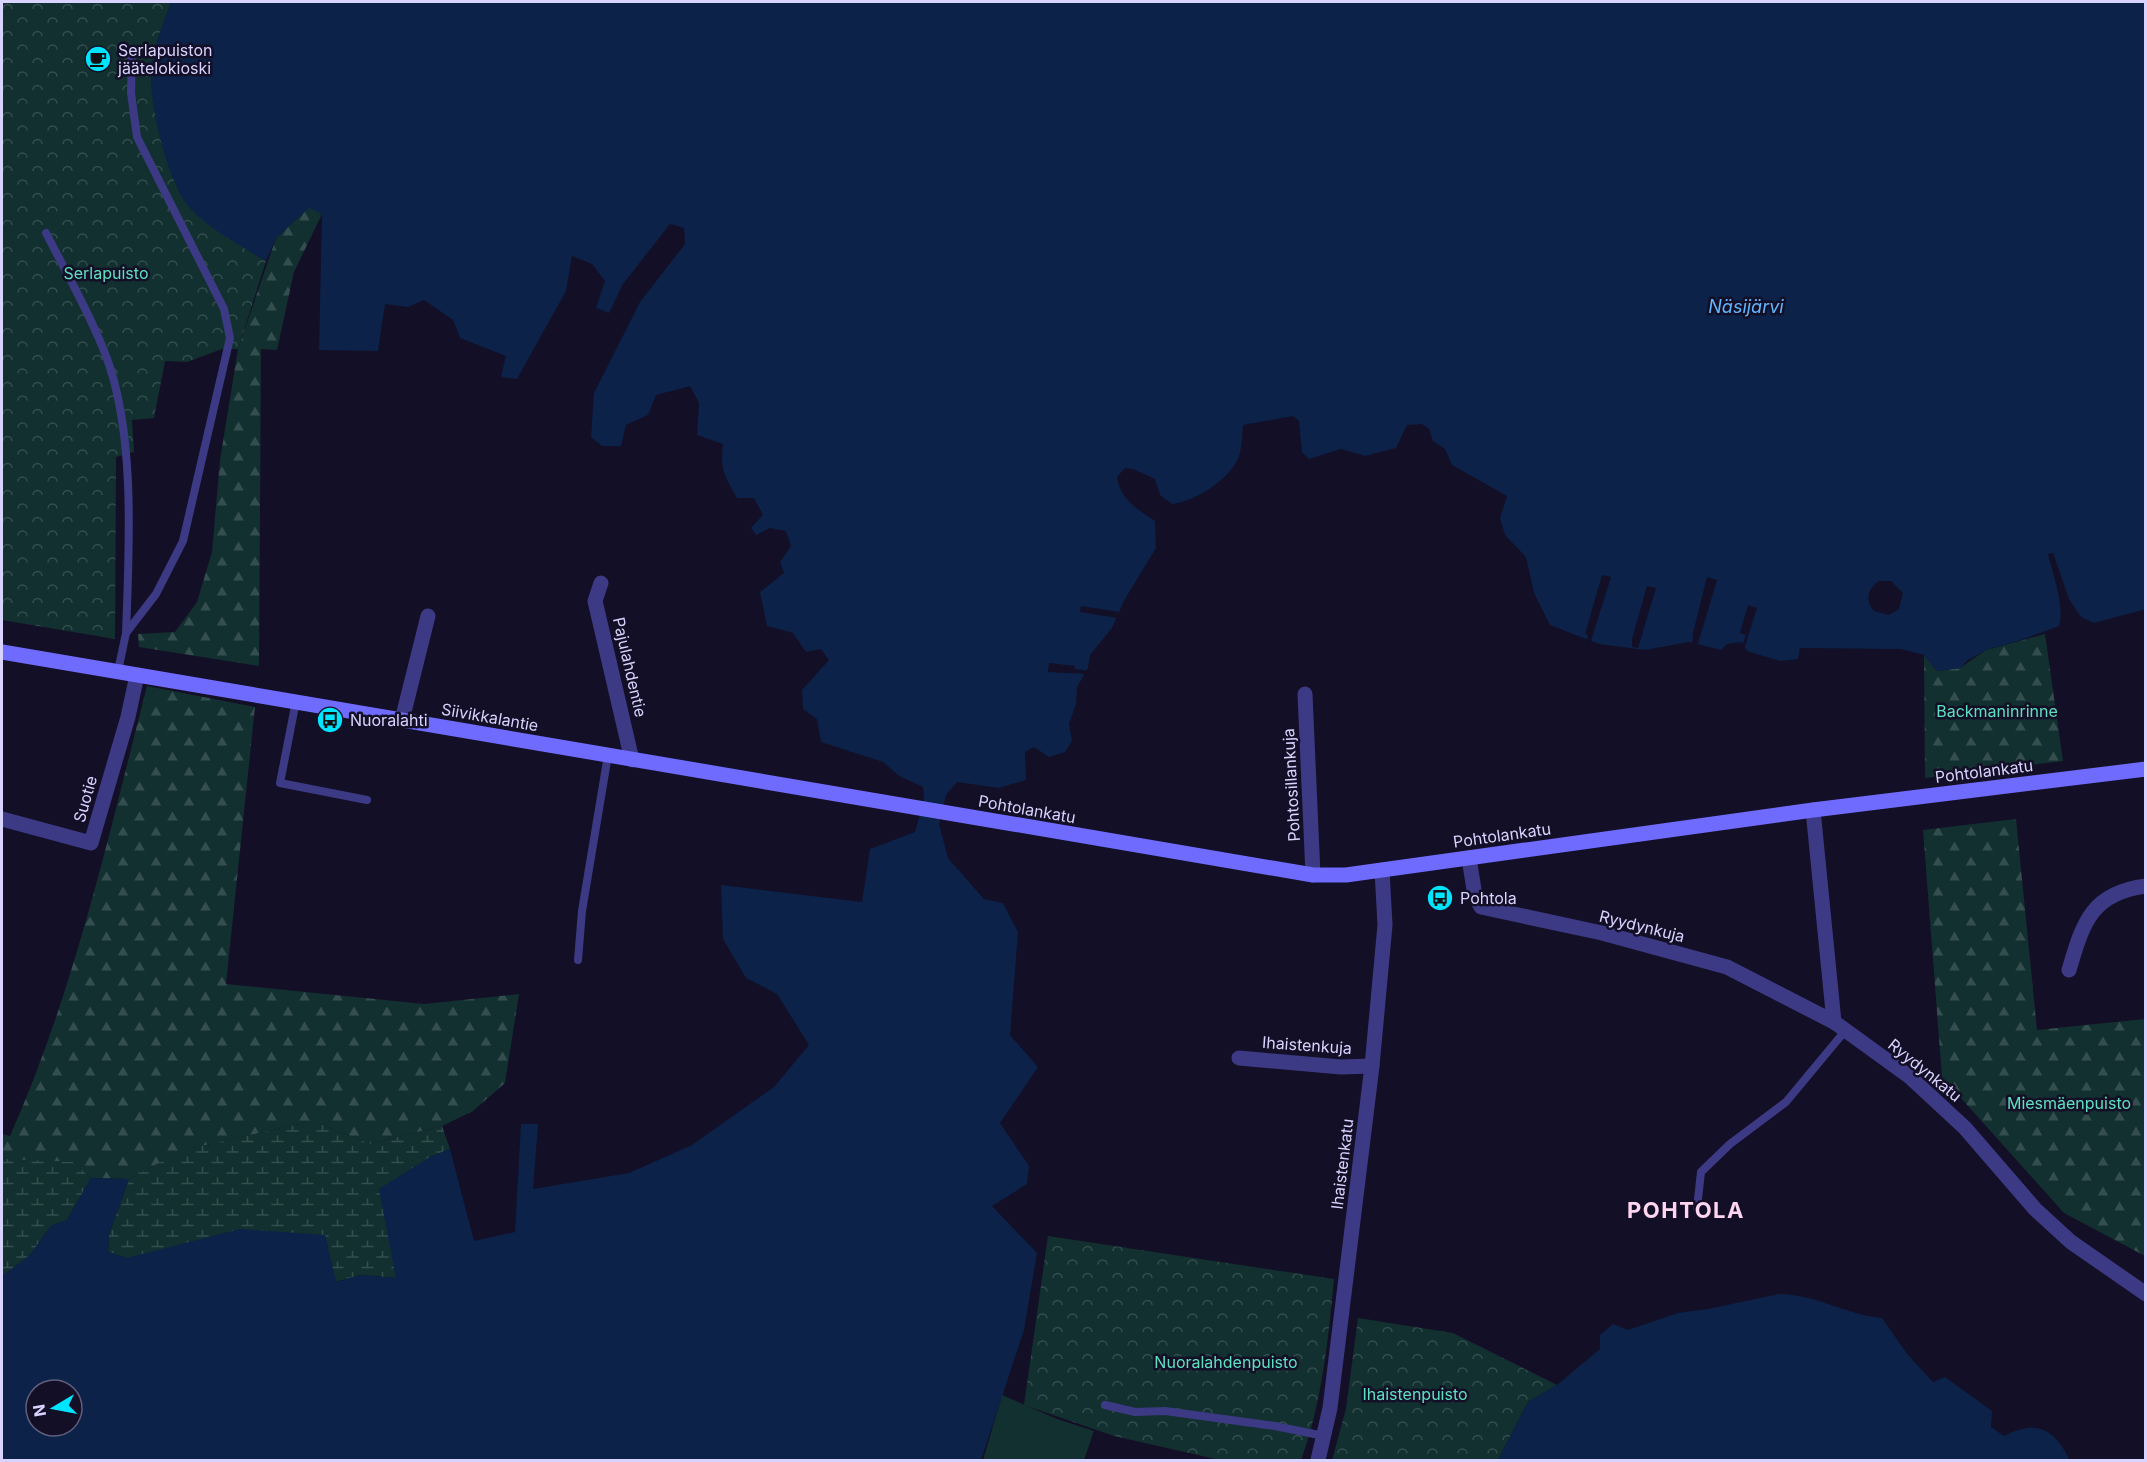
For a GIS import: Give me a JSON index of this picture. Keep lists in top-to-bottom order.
{
  "streets": {
    "main road": ["Siivikkalantie", "Pohtolankatu"],
    "street": [
      "Pajulahdentie",
      "Pohtosillankuja",
      "Suotie",
      "Ryydynkuja",
      "Ihaistenkuja",
      "Ryydynkatu",
      "Ihaistenkatu"
    ]
  },
  "crossings": [
    ["Pajulahdentie", "Siivikkalantie"],
    ["Siivikkalantie", "Pohtolankatu"],
    ["Siivikkalantie", "Suotie"],
    ["Pohtolankatu", "Pohtosillankuja"],
    ["Pohtolankatu", "Ryydynkuja"],
    ["Pohtolankatu", "Ihaistenkatu"],
    ["Ryydynkuja", "Ryydynkatu"],
    ["Ihaistenkuja", "Ihaistenkatu"]
  ],
  "districts": ["POHTOLA"],
  "water": ["Näsijärvi"],
  "parks": [
    "Serlapuisto",
    "Backmaninrinne",
    "Miesmäenpuisto",
    "Nuoralahdenpuisto",
    "Ihaistenpuisto"
  ],
  "places": {
    "cafe": ["Serlapuiston jäätelokioski"],
    "bus stop": ["Nuoralahti", "Pohtola"]
  },
  "north": "left"
}
